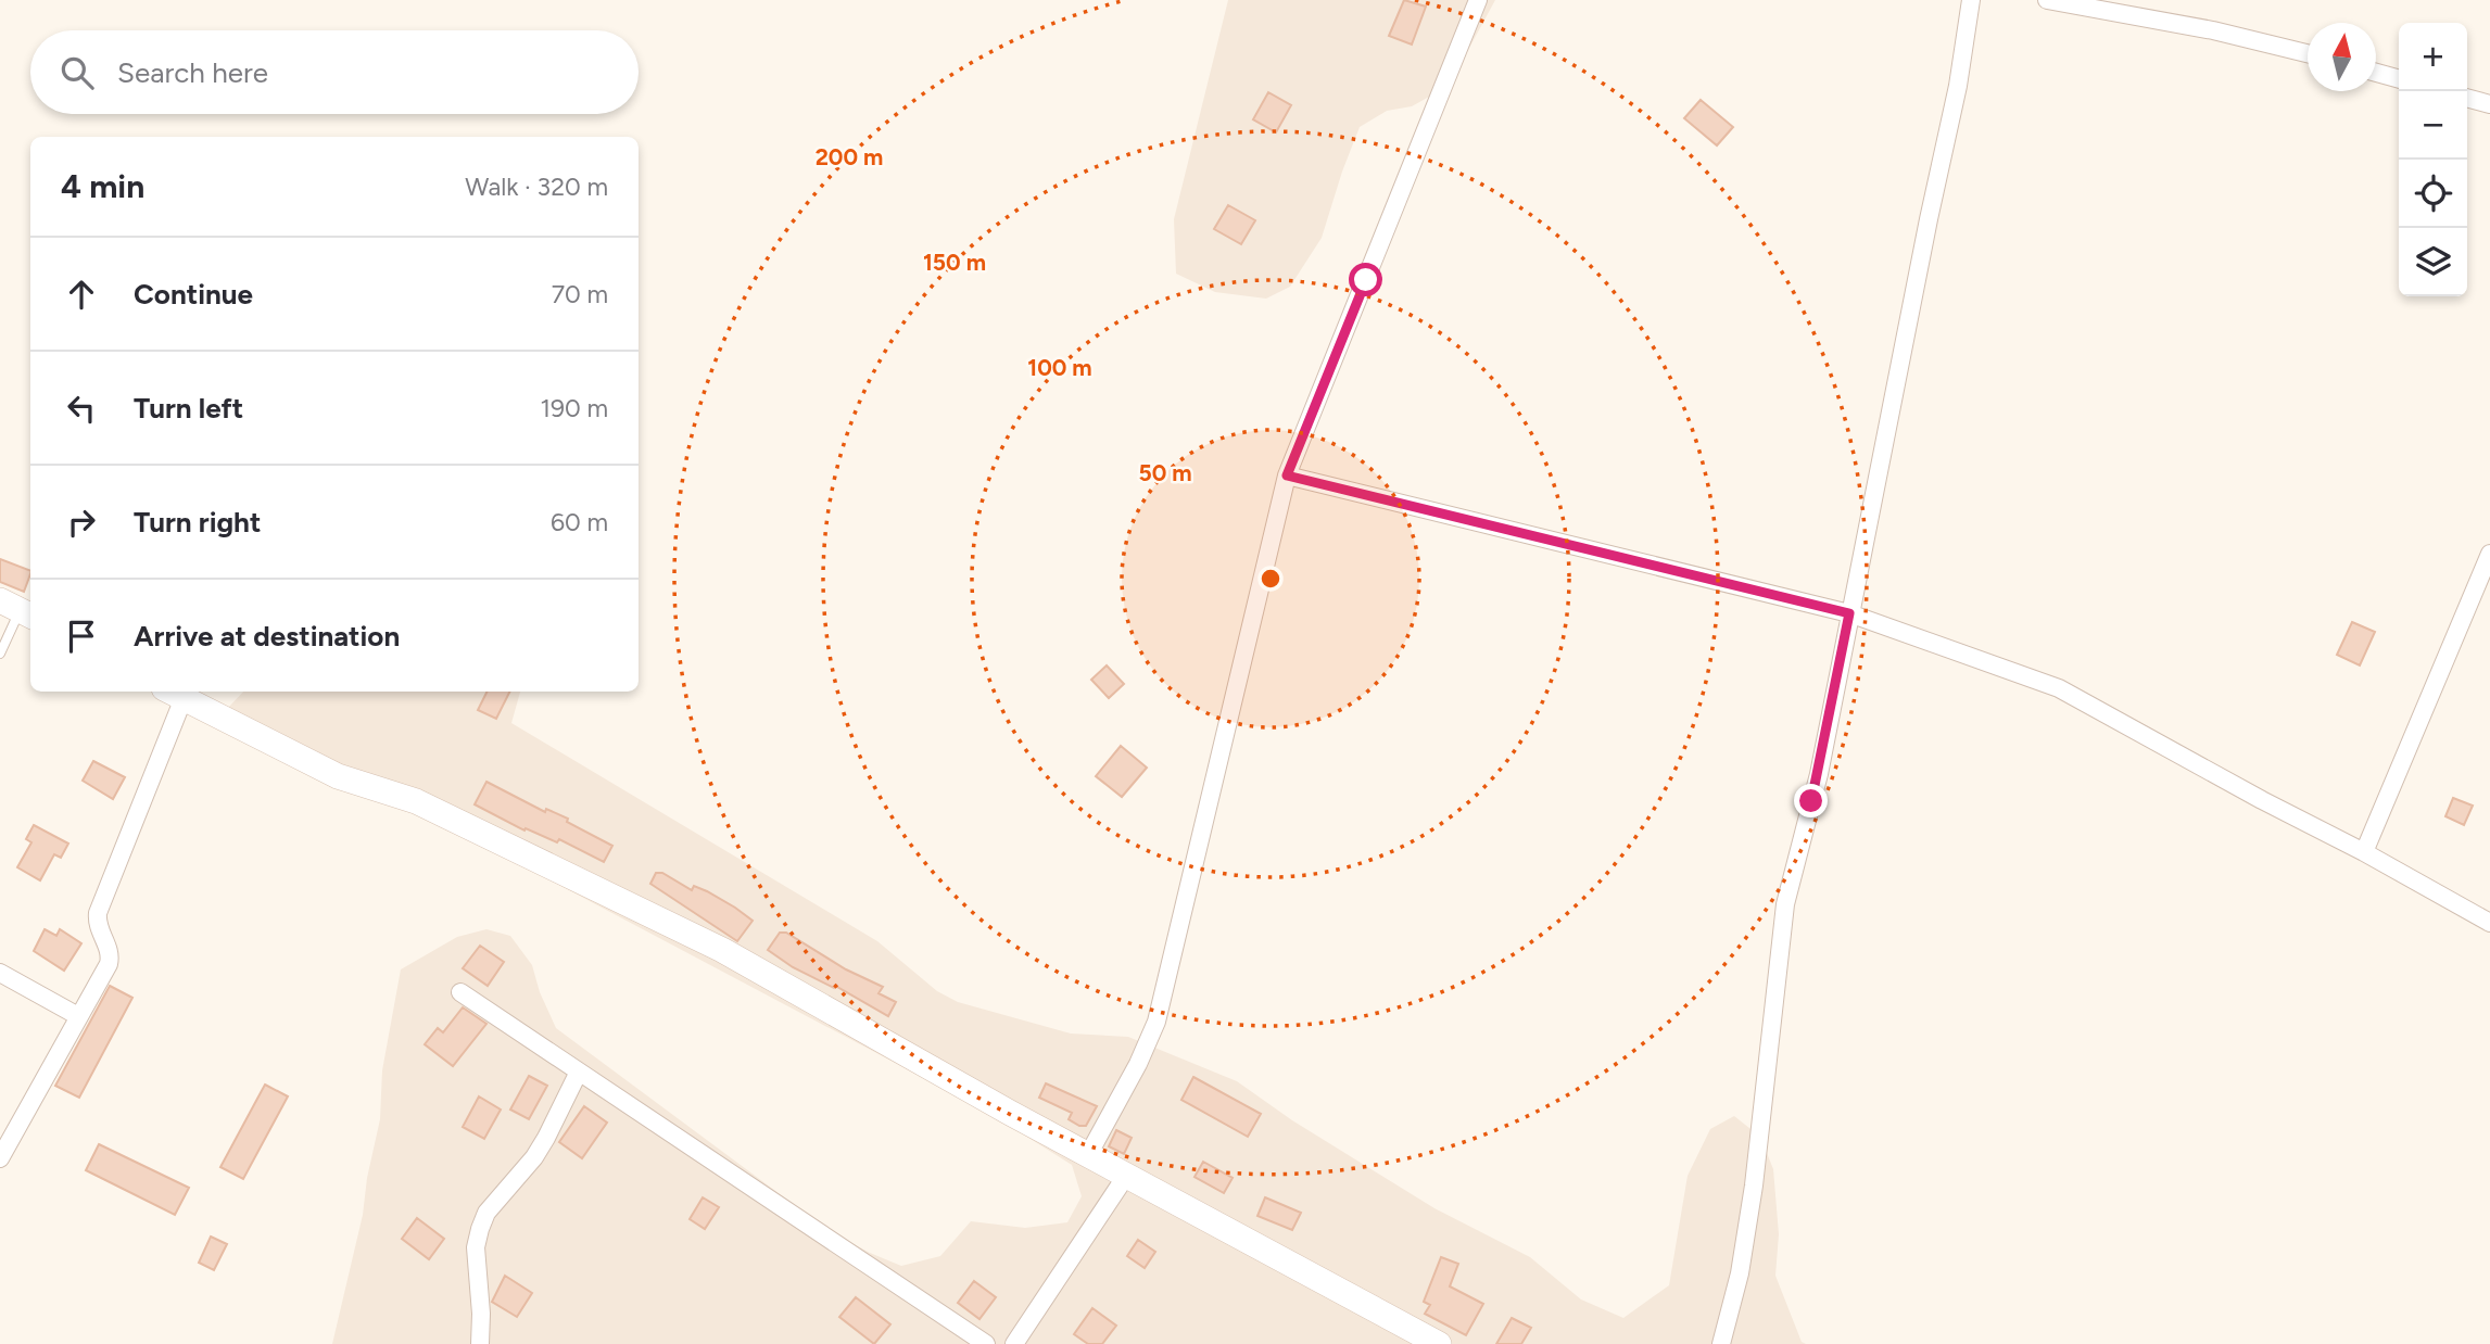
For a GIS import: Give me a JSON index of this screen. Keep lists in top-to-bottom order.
{
  "north": "top",
  "page": {
    "map_buttons": ["+", "−"],
    "search": "Search here",
    "heading": ["4 min", "Walk · 320 m"],
    "list": [
      ["Continue", "70 m"],
      ["Turn left", "190 m"],
      ["Turn right", "60 m"],
      "Arrive at destination"
    ]
  },
  "rings": [
    "200 m",
    "150 m",
    "100 m",
    "50 m"
  ]
}
